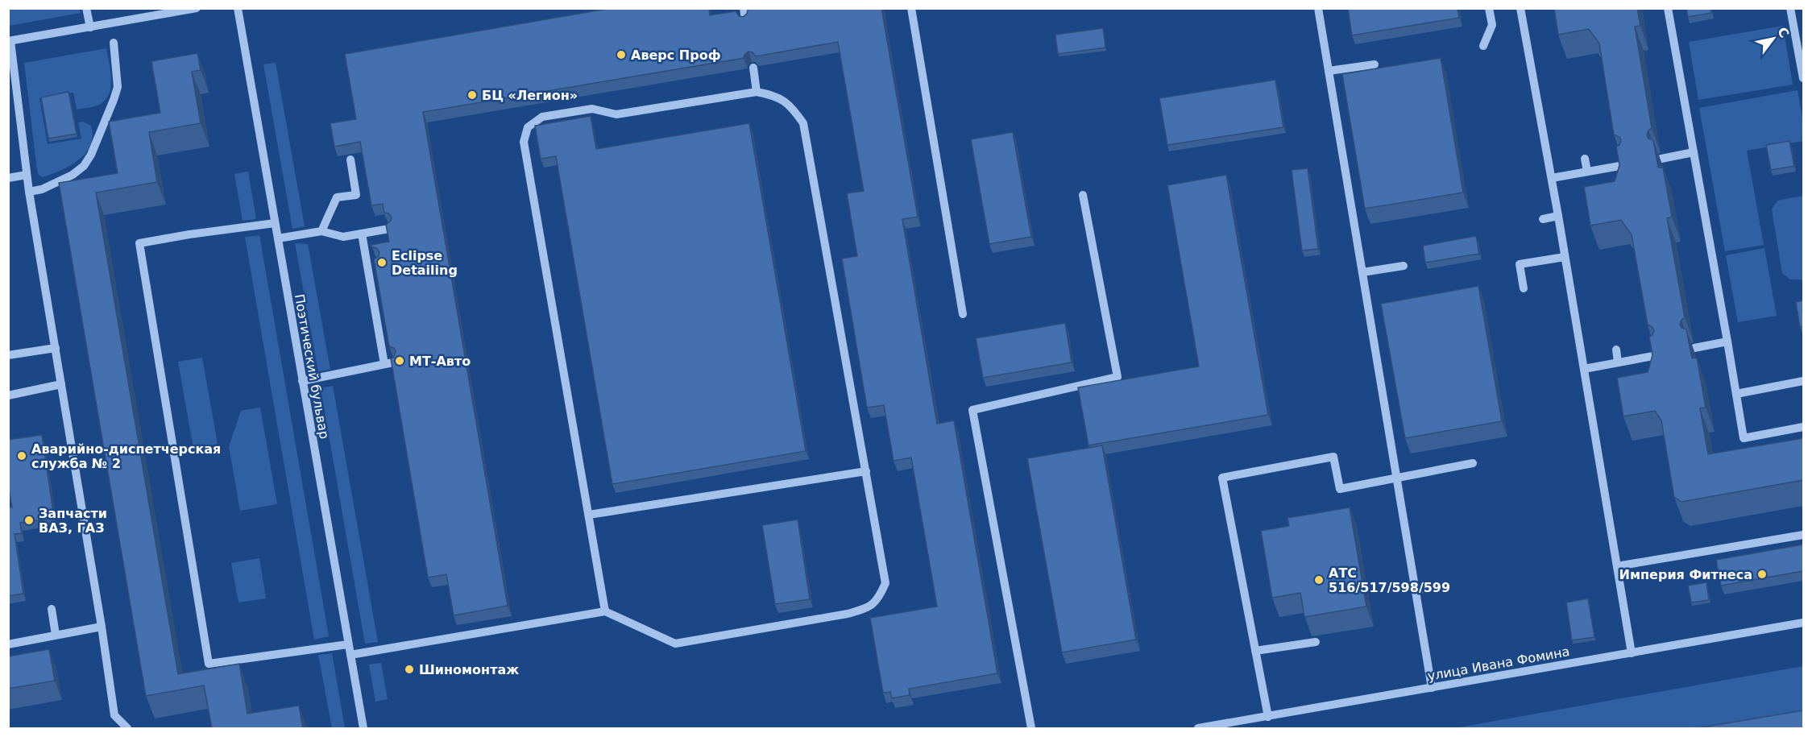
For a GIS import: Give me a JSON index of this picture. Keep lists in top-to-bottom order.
{
  "streets": {
    "street": ["Поэтический бульвар", "улица Ивана Фомина"]
  },
  "places": [
    "Аверс Проф",
    "БЦ «Легион»",
    "Eclipse Detailing",
    "МТ-Авто",
    "Аварийно-диспетчерская служба № 2",
    "Запчасти ВАЗ, ГАЗ",
    "Империя Фитнеса",
    "АТС 516/517/598/599",
    "Шиномонтаж"
  ],
  "north": "top right"
}
